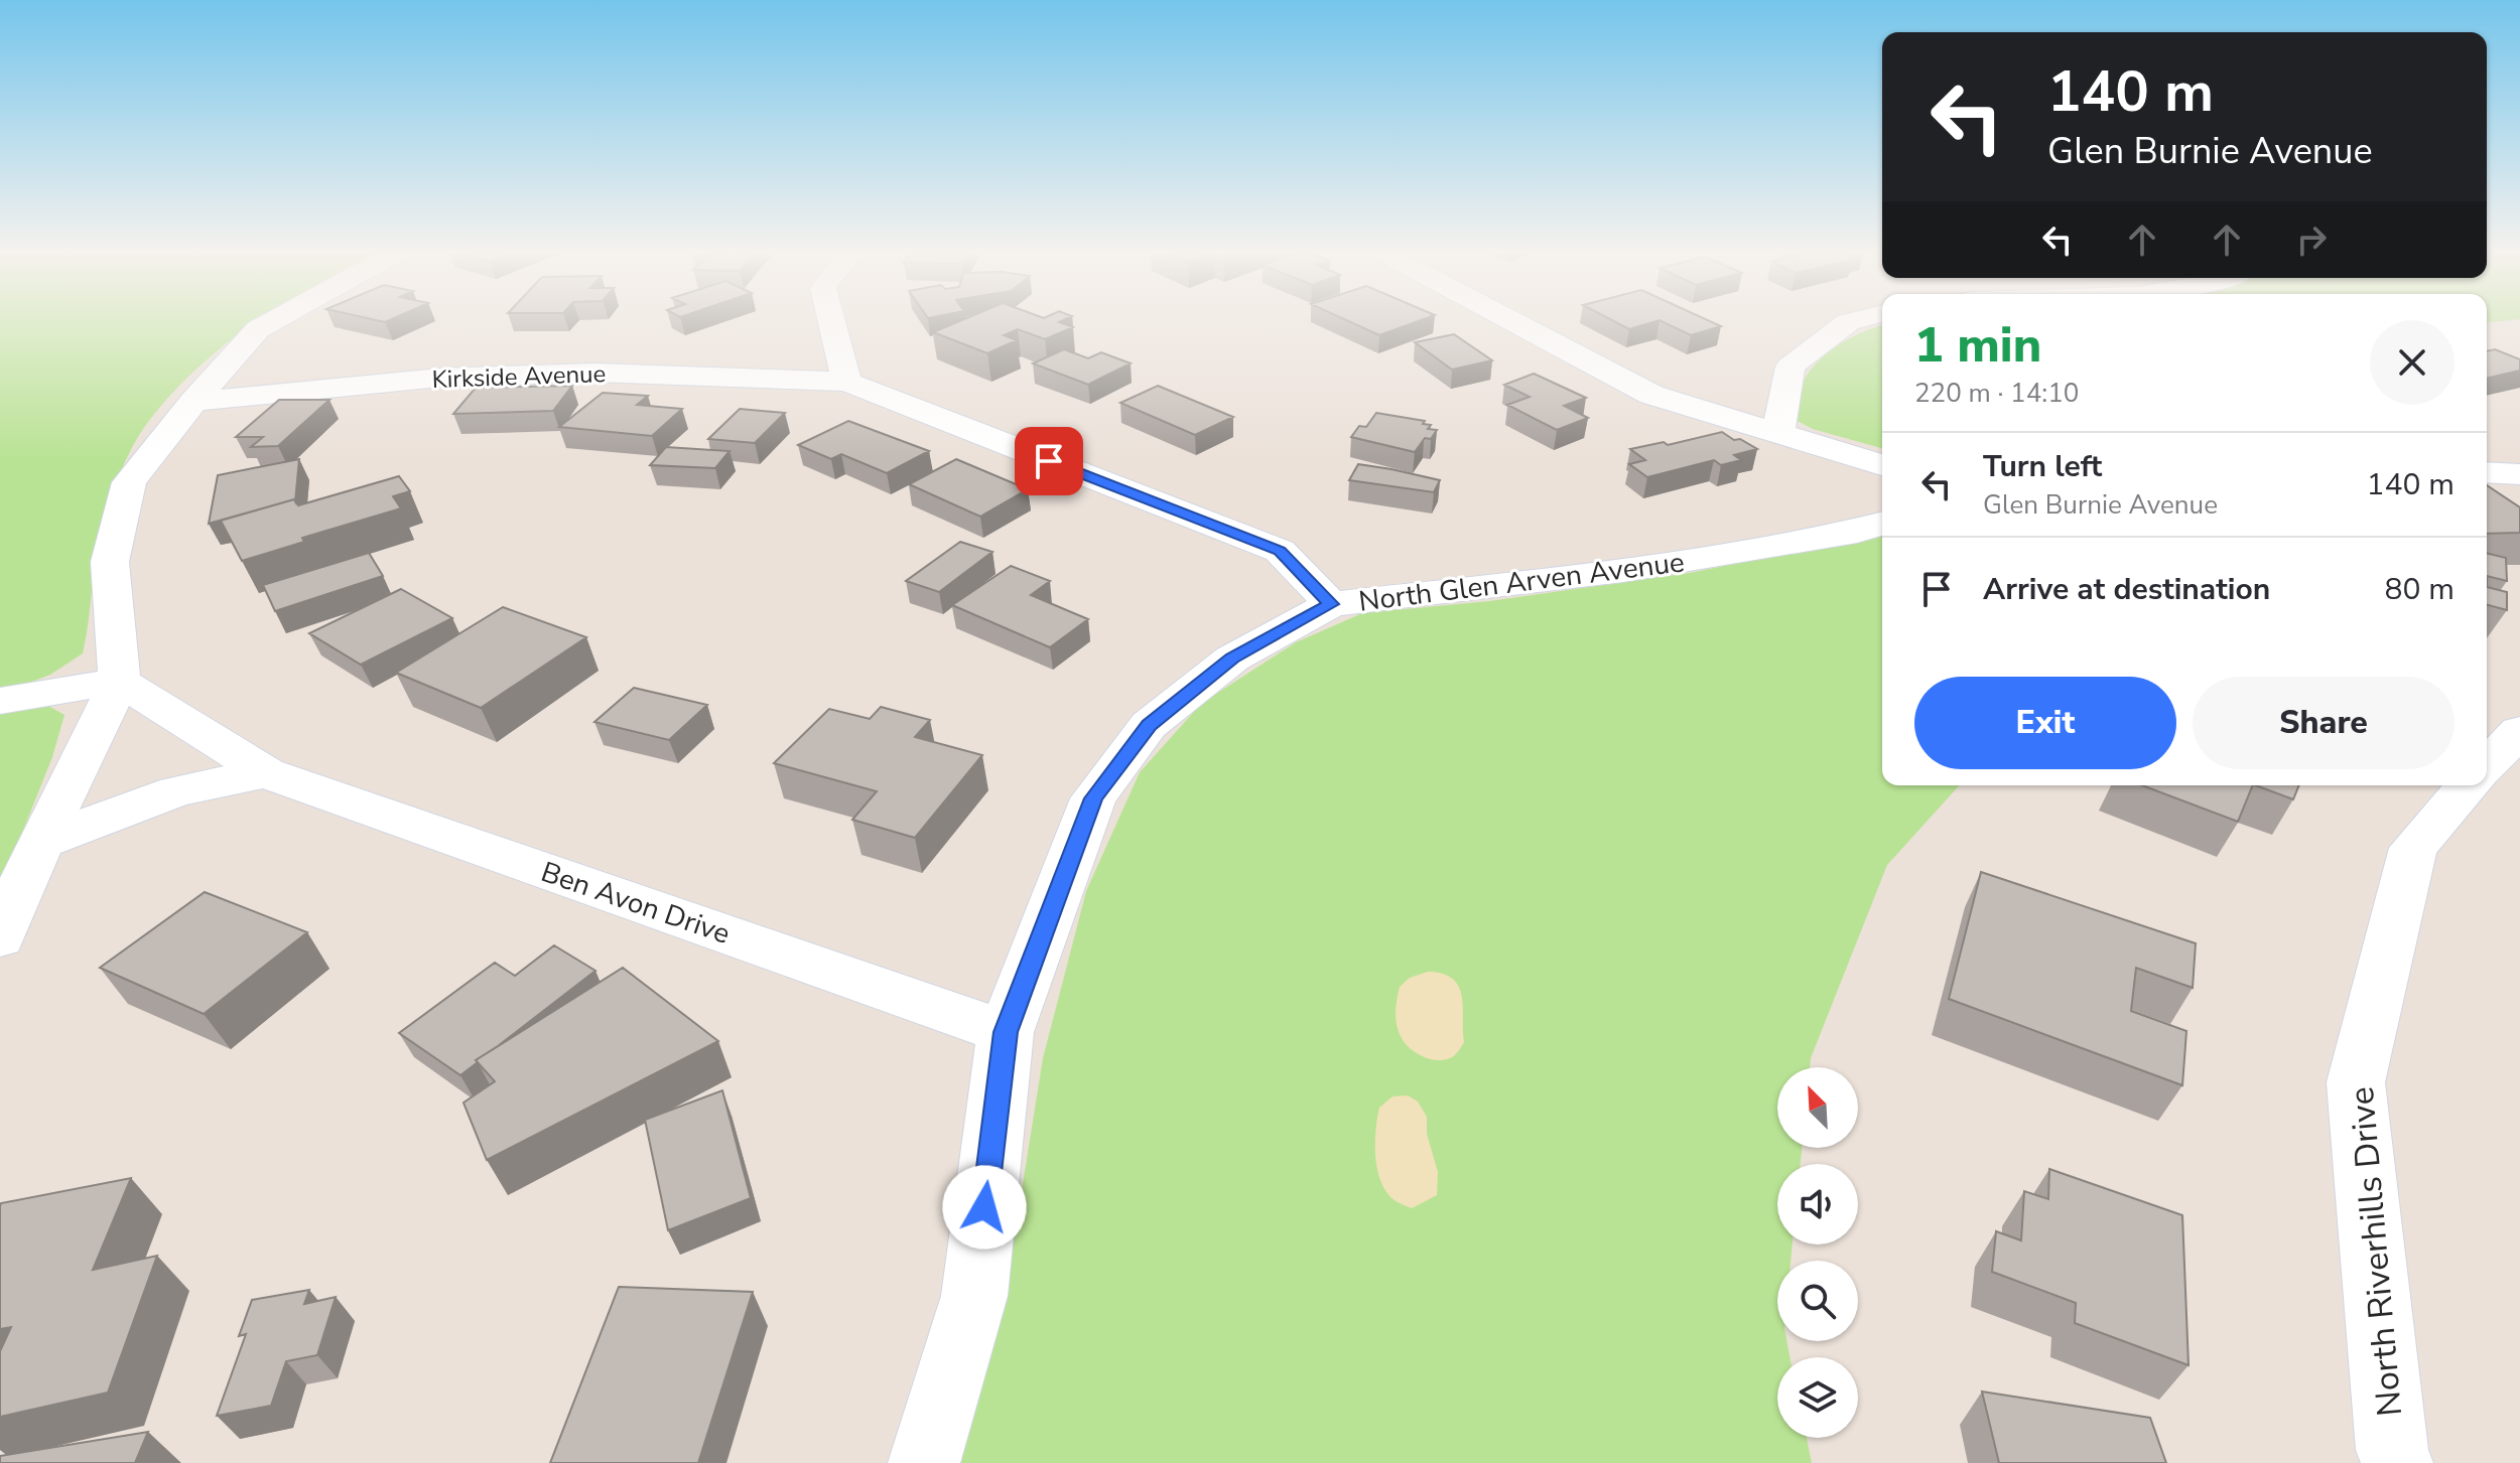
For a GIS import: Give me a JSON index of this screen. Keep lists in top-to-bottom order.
{
  "streets": {
    "street": [
      "Kirkside Avenue",
      "North Glen Arven Avenue",
      "Ben Avon Drive",
      "North Riverhills Drive"
    ]
  },
  "crossings": [
    ["Kirkside Avenue", "North Glen Arven Avenue"],
    ["North Glen Arven Avenue", "Ben Avon Drive"]
  ],
  "north": "top left",
  "page": {
    "turn": ["140 m", "Glen Burnie Avenue"],
    "heading": ["1 min", "220 m · 14:10"],
    "list": [
      {
        "name": "Turn left",
        "note": "Glen Burnie Avenue",
        "value": "140 m"
      },
      {
        "name": "Arrive at destination",
        "value": "80 m"
      }
    ],
    "buttons": ["Exit", "Share"]
  }
}
